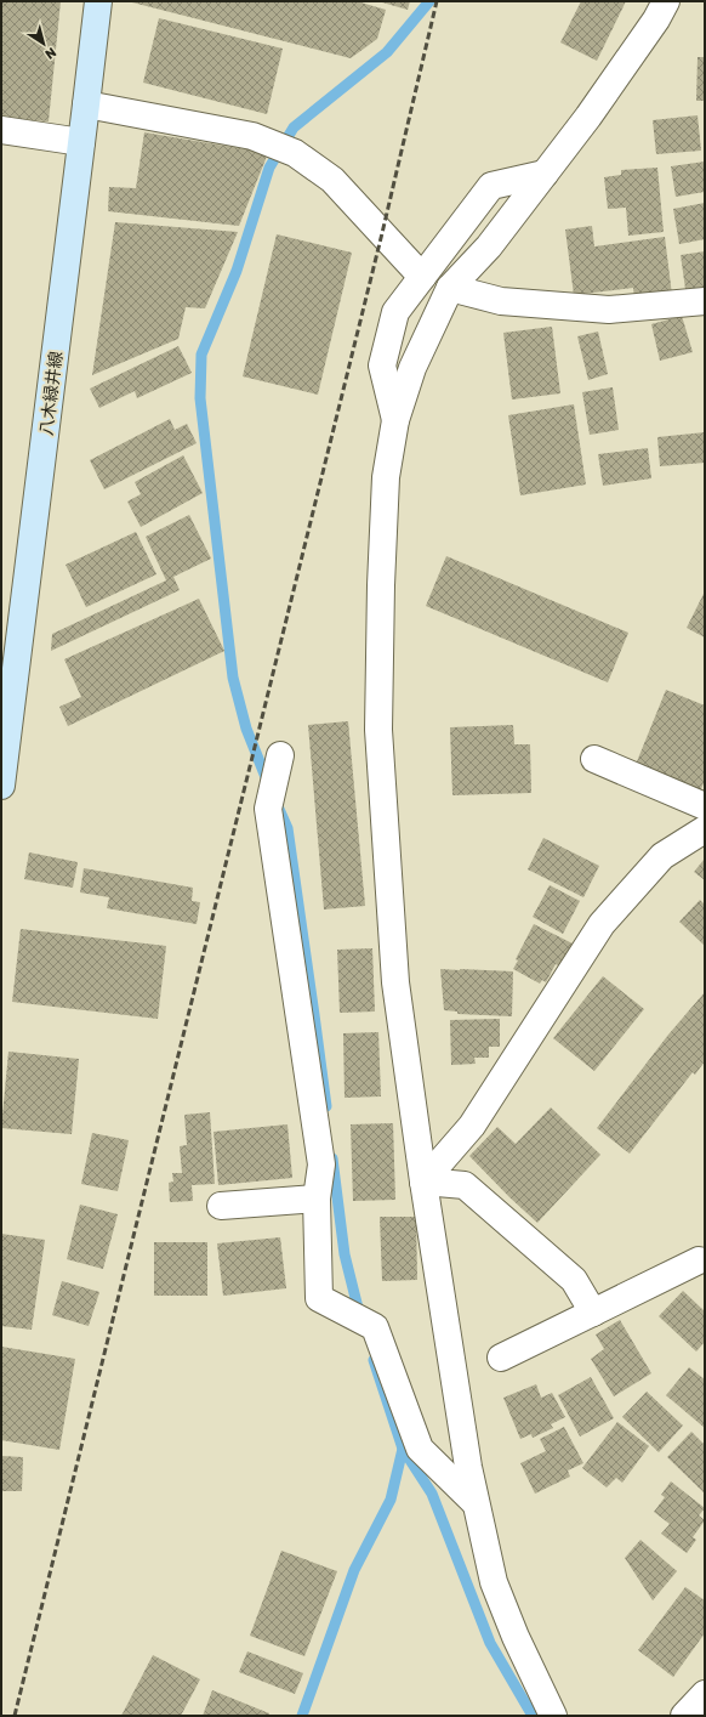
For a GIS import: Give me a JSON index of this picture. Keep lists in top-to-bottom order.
{
  "streets": {
    "main road": ["八木緑井線"]
  },
  "north": "bottom right"
}
